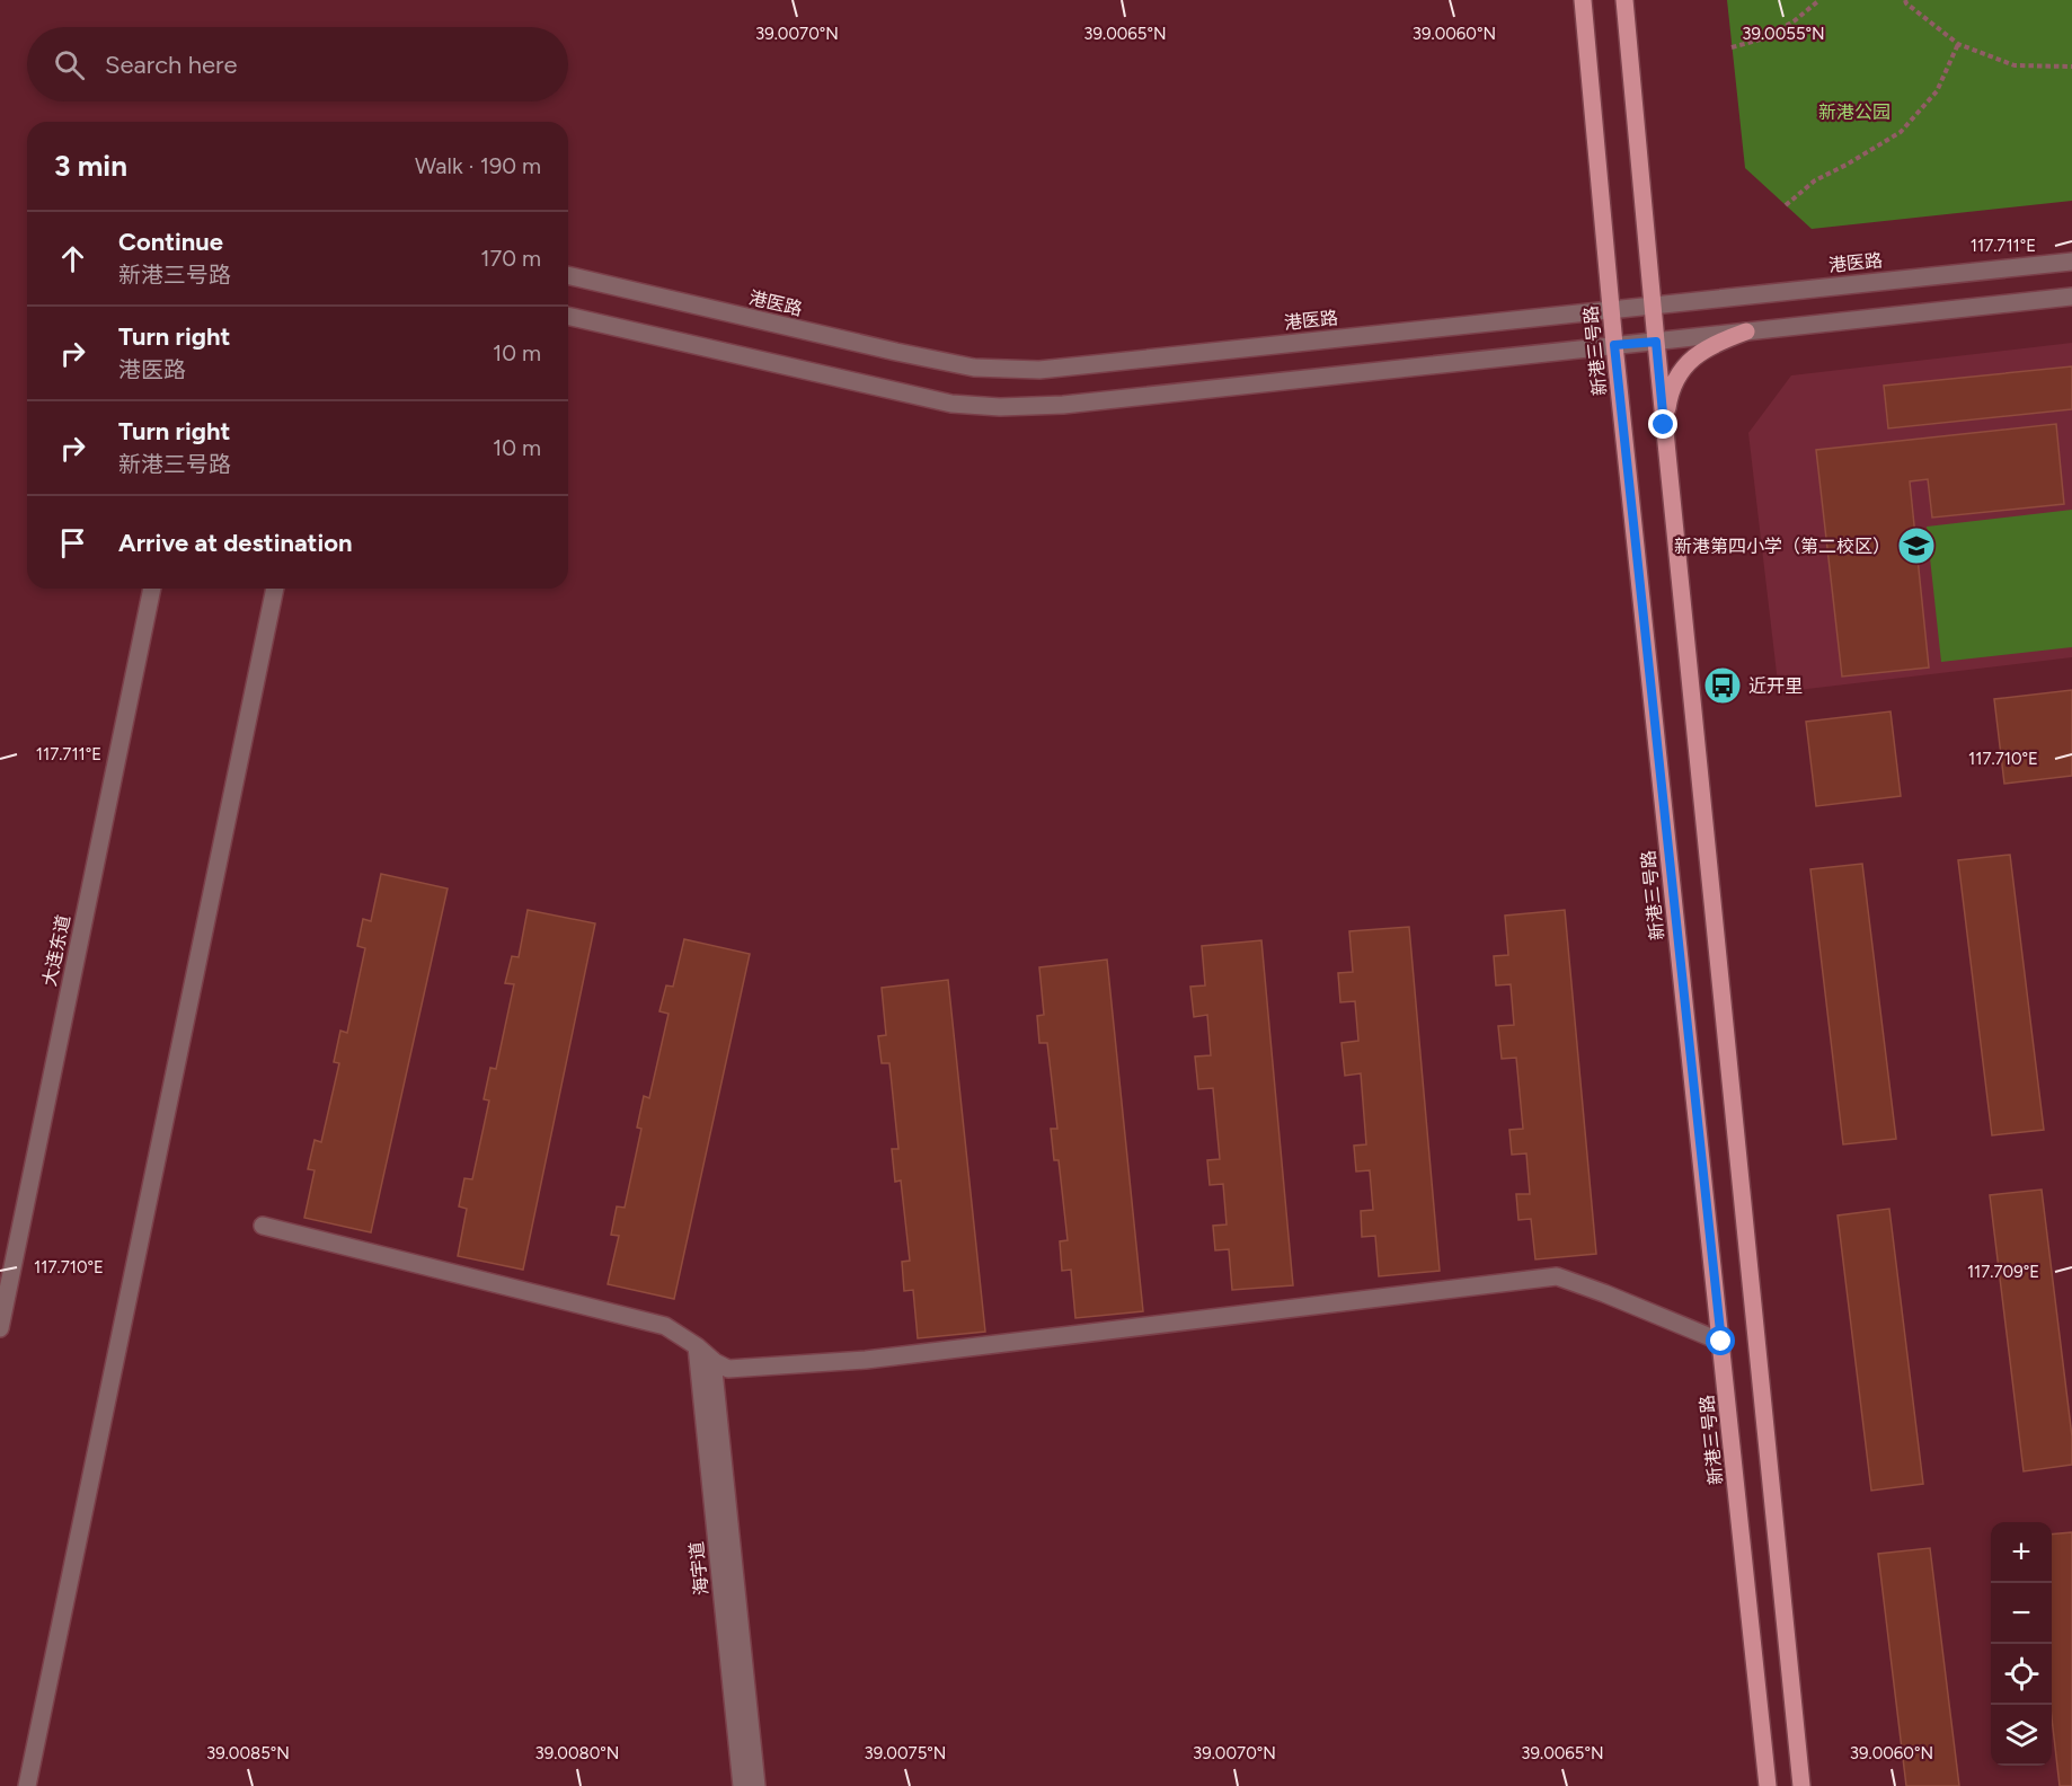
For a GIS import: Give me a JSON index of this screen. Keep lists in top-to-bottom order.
{
  "streets": {
    "main road": ["新港三号路"],
    "street": ["港医路", "大连东道", "海宇道"]
  },
  "crossings": [
    ["港医路", "新港三号路"]
  ],
  "parks": ["新港公园"],
  "places": {
    "school or university": ["新港第四小学（第二校区）"],
    "bus stop": ["近开里"]
  },
  "page": {
    "search": "Search here",
    "heading": ["3 min", "Walk · 190 m"],
    "list": [
      ["Continue", "新港三号路", "170 m"],
      ["Turn right", "港医路", "10 m"],
      ["Turn right", "新港三号路", "10 m"],
      "Arrive at destination"
    ],
    "map_buttons": ["+", "−"]
  },
  "coordinates": [
    "39.0055°N",
    "39.0070°N",
    "39.0065°N",
    "39.0060°N",
    "117.711°E",
    "117.710°E",
    "117.709°E",
    "39.0085°N",
    "39.0080°N",
    "39.0075°N"
  ]
}
